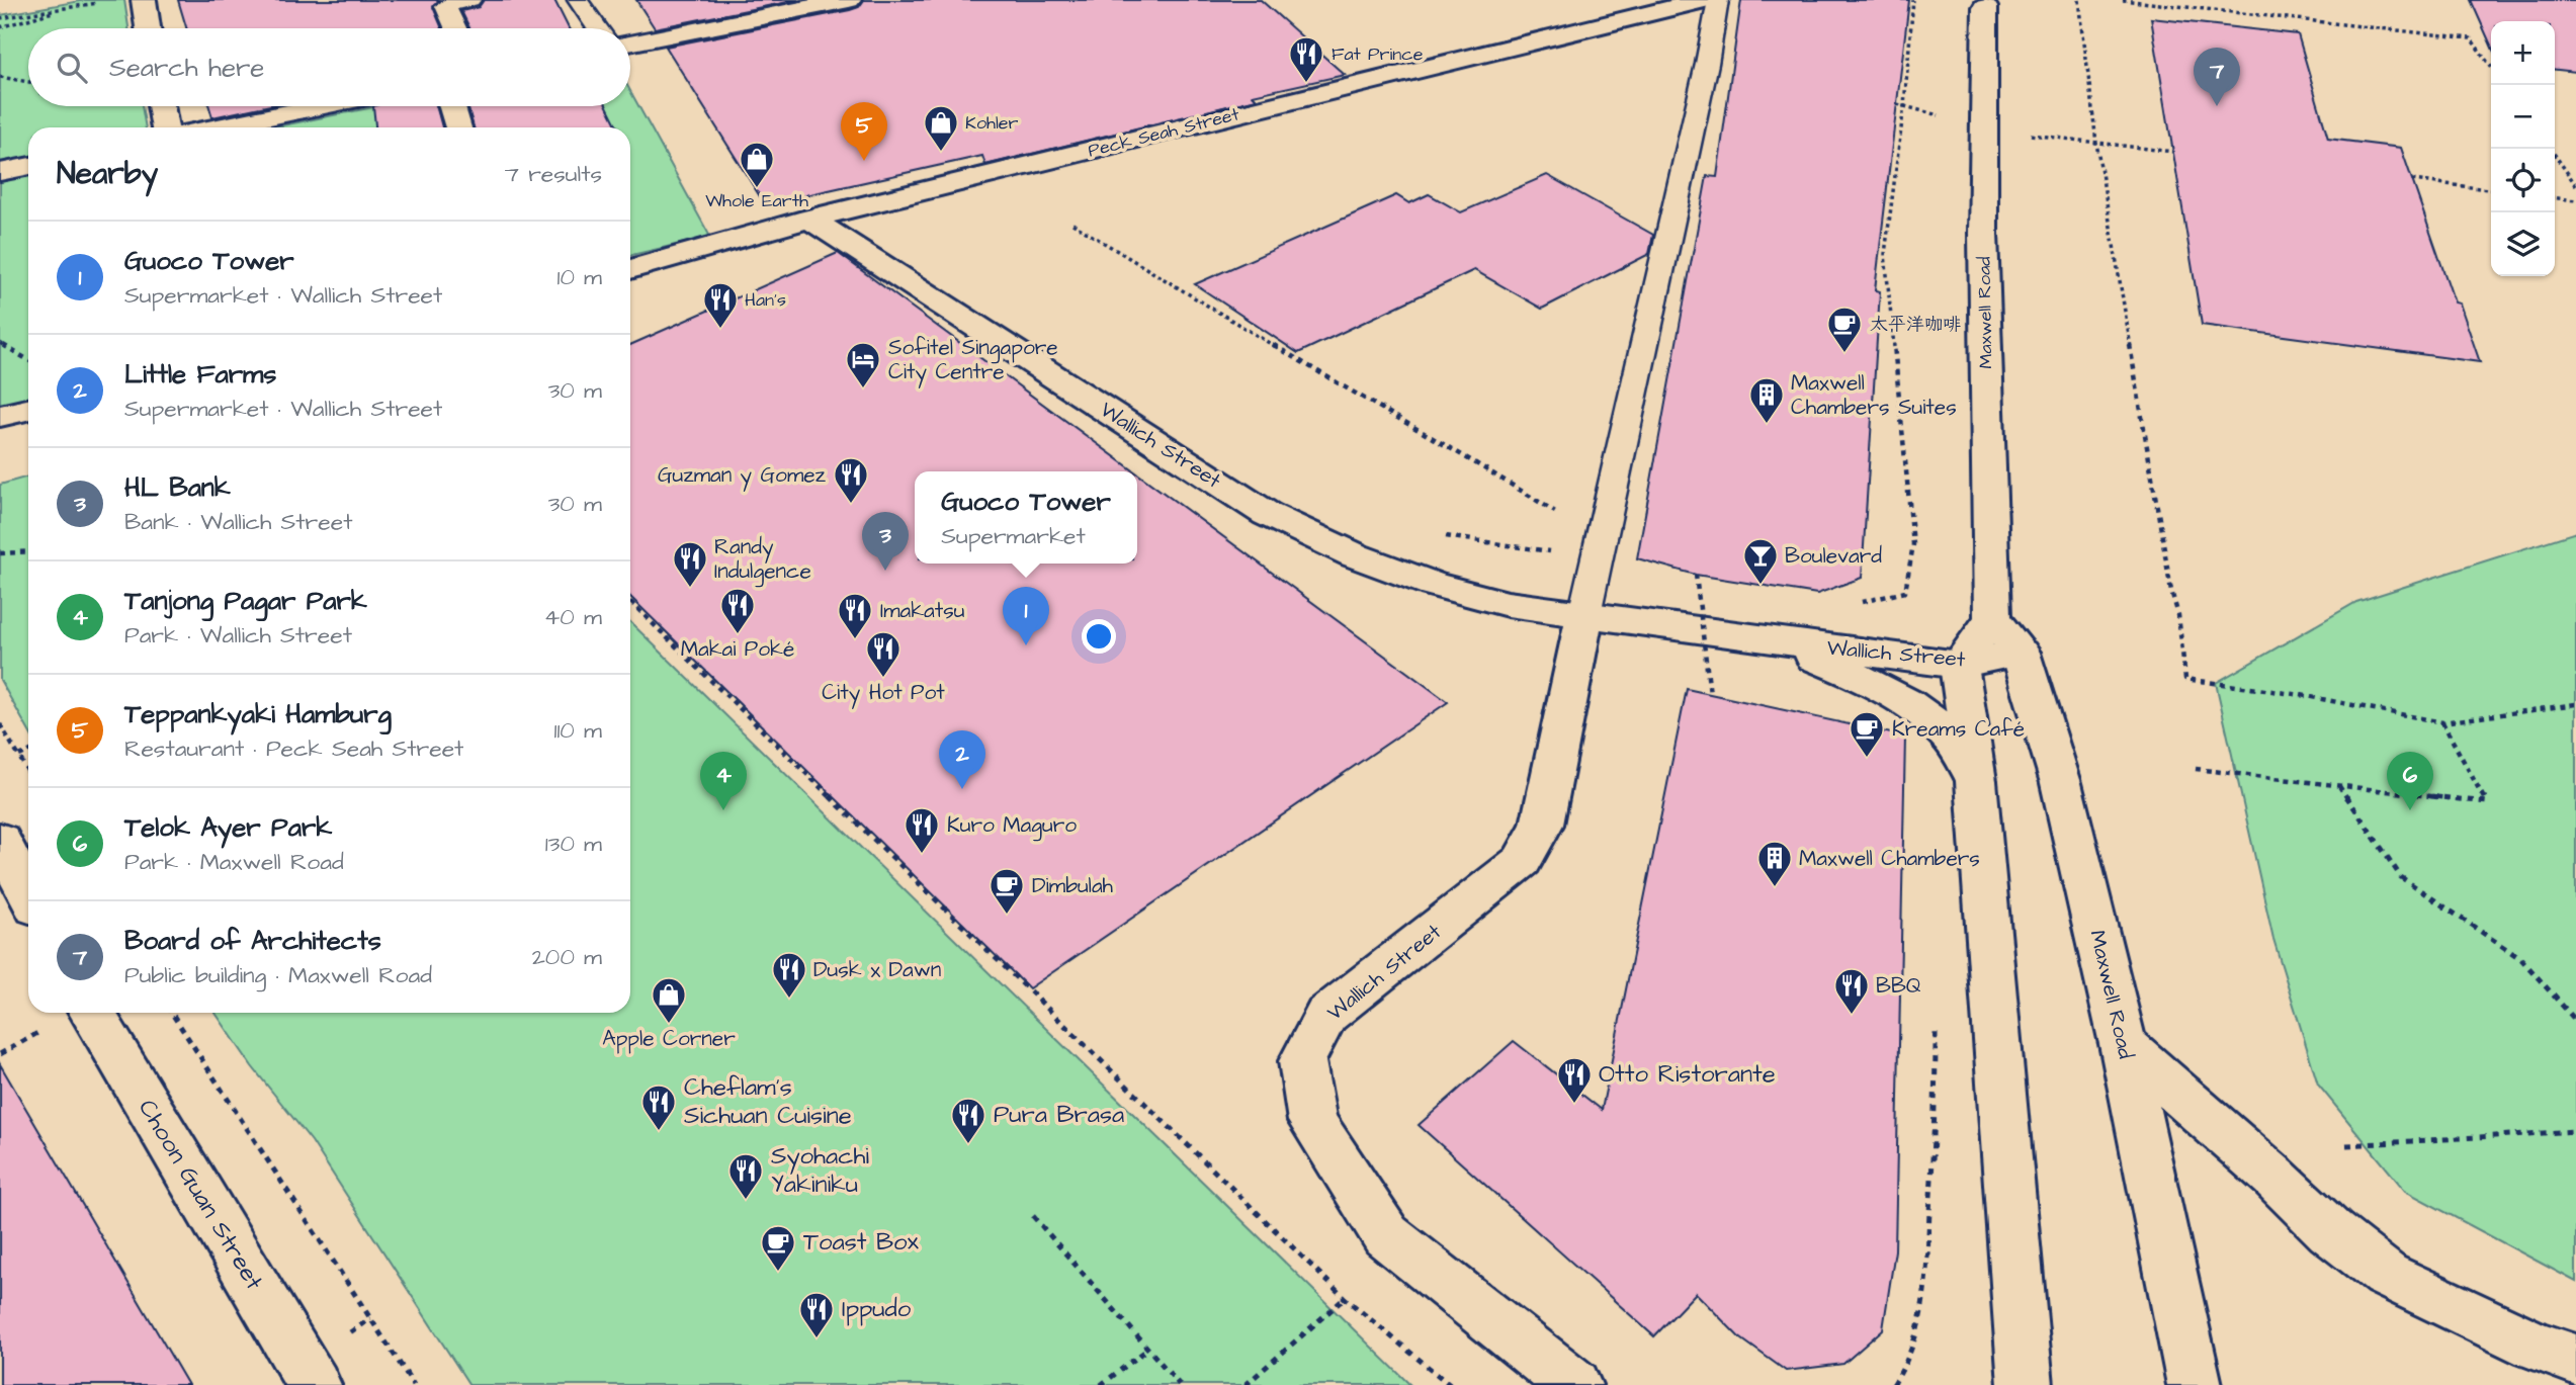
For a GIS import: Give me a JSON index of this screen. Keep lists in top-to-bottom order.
{
  "streets": {
    "street": [
      "Peck Seah Street",
      "Maxwell Road",
      "Wallich Street",
      "Choon Guan Street"
    ]
  },
  "crossings": [
    ["Peck Seah Street", "Wallich Street"],
    ["Maxwell Road", "Wallich Street"]
  ],
  "places": {
    "restaurant": [
      "Fat Prince",
      "Han's",
      "Guzman y Gomez",
      "Randy Indulgence",
      "Makai Poké",
      "Imakatsu",
      "City Hot Pot",
      "Kuro Maguro",
      "Dusk x Dawn",
      "BBQ",
      "Otto Ristorante",
      "Cheflam’s Sichuan Cuisine",
      "Pura Brasa",
      "Syohachi Yakiniku",
      "Ippudo"
    ],
    "shop": ["Kohler", "Whole Earth", "Apple Corner"],
    "cafe": [
      "太平洋咖啡",
      "Kreams Café",
      "Dimbulah",
      "Toast Box"
    ],
    "hotel": ["Sofitel Singapore City Centre"],
    "building": ["Maxwell Chambers Suites", "Maxwell Chambers"],
    "bar": ["Boulevard"]
  },
  "page": {
    "map_buttons": ["+", "−"],
    "search": "Search here",
    "pins": [
      "7",
      "5",
      "3",
      "1",
      "2",
      "4",
      "6"
    ],
    "heading": ["Nearby", "7 results"],
    "list": [
      {
        "mark": "1",
        "name": "Guoco Tower",
        "note": "Supermarket · Wallich Street",
        "value": "10 m"
      },
      {
        "mark": "2",
        "name": "Little Farms",
        "note": "Supermarket · Wallich Street",
        "value": "30 m"
      },
      {
        "mark": "3",
        "name": "HL Bank",
        "note": "Bank · Wallich Street",
        "value": "30 m"
      },
      {
        "mark": "4",
        "name": "Tanjong Pagar Park",
        "note": "Park · Wallich Street",
        "value": "40 m"
      },
      {
        "mark": "5",
        "name": "Teppankyaki Hamburg",
        "note": "Restaurant · Peck Seah Street",
        "value": "110 m"
      },
      {
        "mark": "6",
        "name": "Telok Ayer Park",
        "note": "Park · Maxwell Road",
        "value": "130 m"
      },
      {
        "mark": "7",
        "name": "Board of Architects",
        "note": "Public building · Maxwell Road",
        "value": "200 m"
      }
    ],
    "popup": ["Guoco Tower", "Supermarket"]
  }
}
